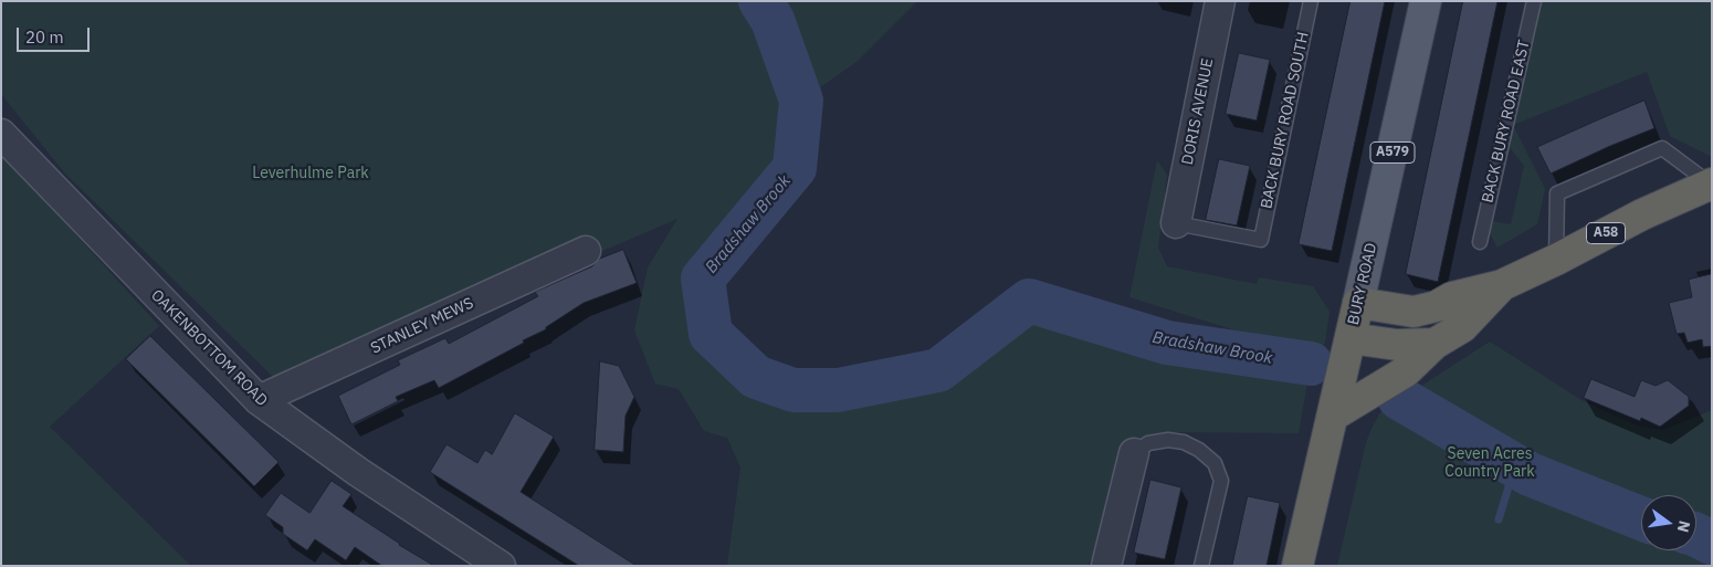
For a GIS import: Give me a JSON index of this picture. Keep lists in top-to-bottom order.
{
  "streets": {
    "highway": ["A58", "BURY ROAD"],
    "main road": ["A579"],
    "street": ["DORIS AVENUE", "STANLEY MEWS", "OAKENBOTTOM ROAD"],
    "lane": ["BACK BURY ROAD SOUTH", "BACK BURY ROAD EAST"]
  },
  "crossings": [
    ["DORIS AVENUE", "BACK BURY ROAD SOUTH"],
    ["A58", "BURY ROAD"],
    ["STANLEY MEWS", "OAKENBOTTOM ROAD"]
  ],
  "water": ["Bradshaw Brook"],
  "parks": ["Leverhulme Park", "Seven Acres Country Park"],
  "scale_bar": "20 m",
  "north": "right"
}
